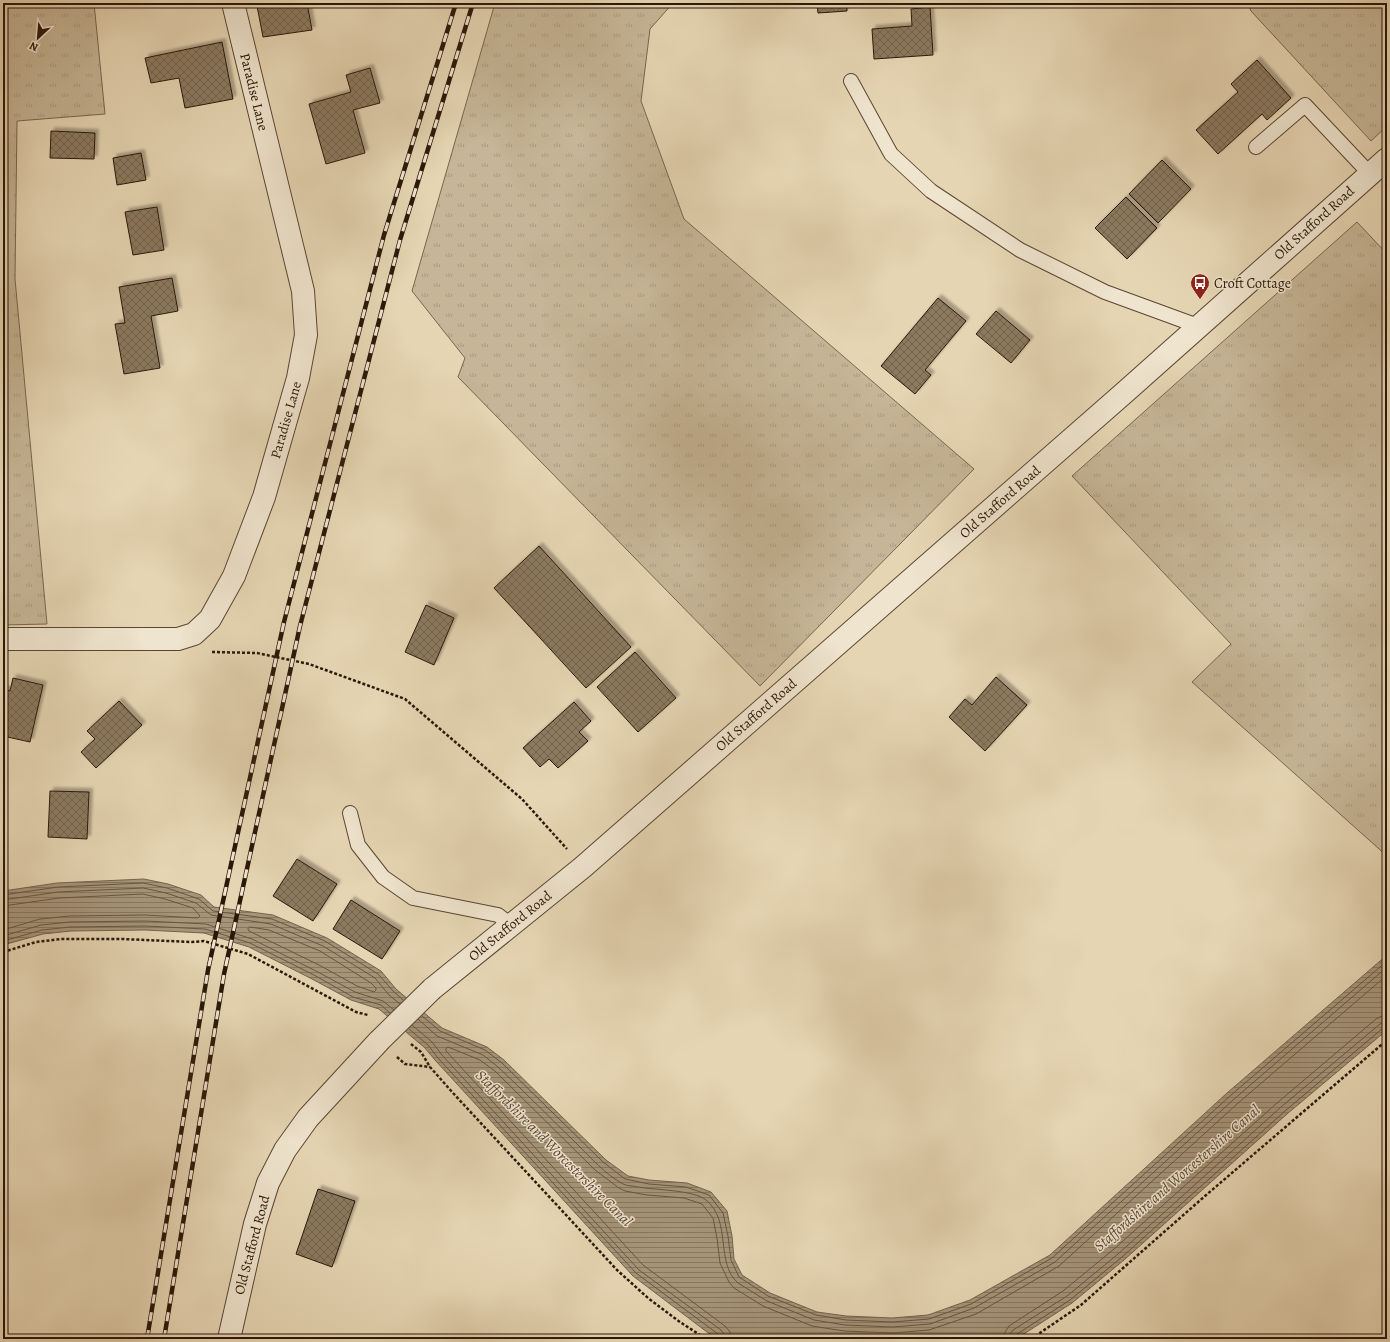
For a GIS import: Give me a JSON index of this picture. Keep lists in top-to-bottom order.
{
  "streets": {
    "street": ["Paradise Lane", "Old Stafford Road"]
  },
  "water": ["Staffordshire and Worcestershire Canal"],
  "places": {
    "bus stop": ["Croft Cottage"]
  },
  "north": "bottom left"
}
